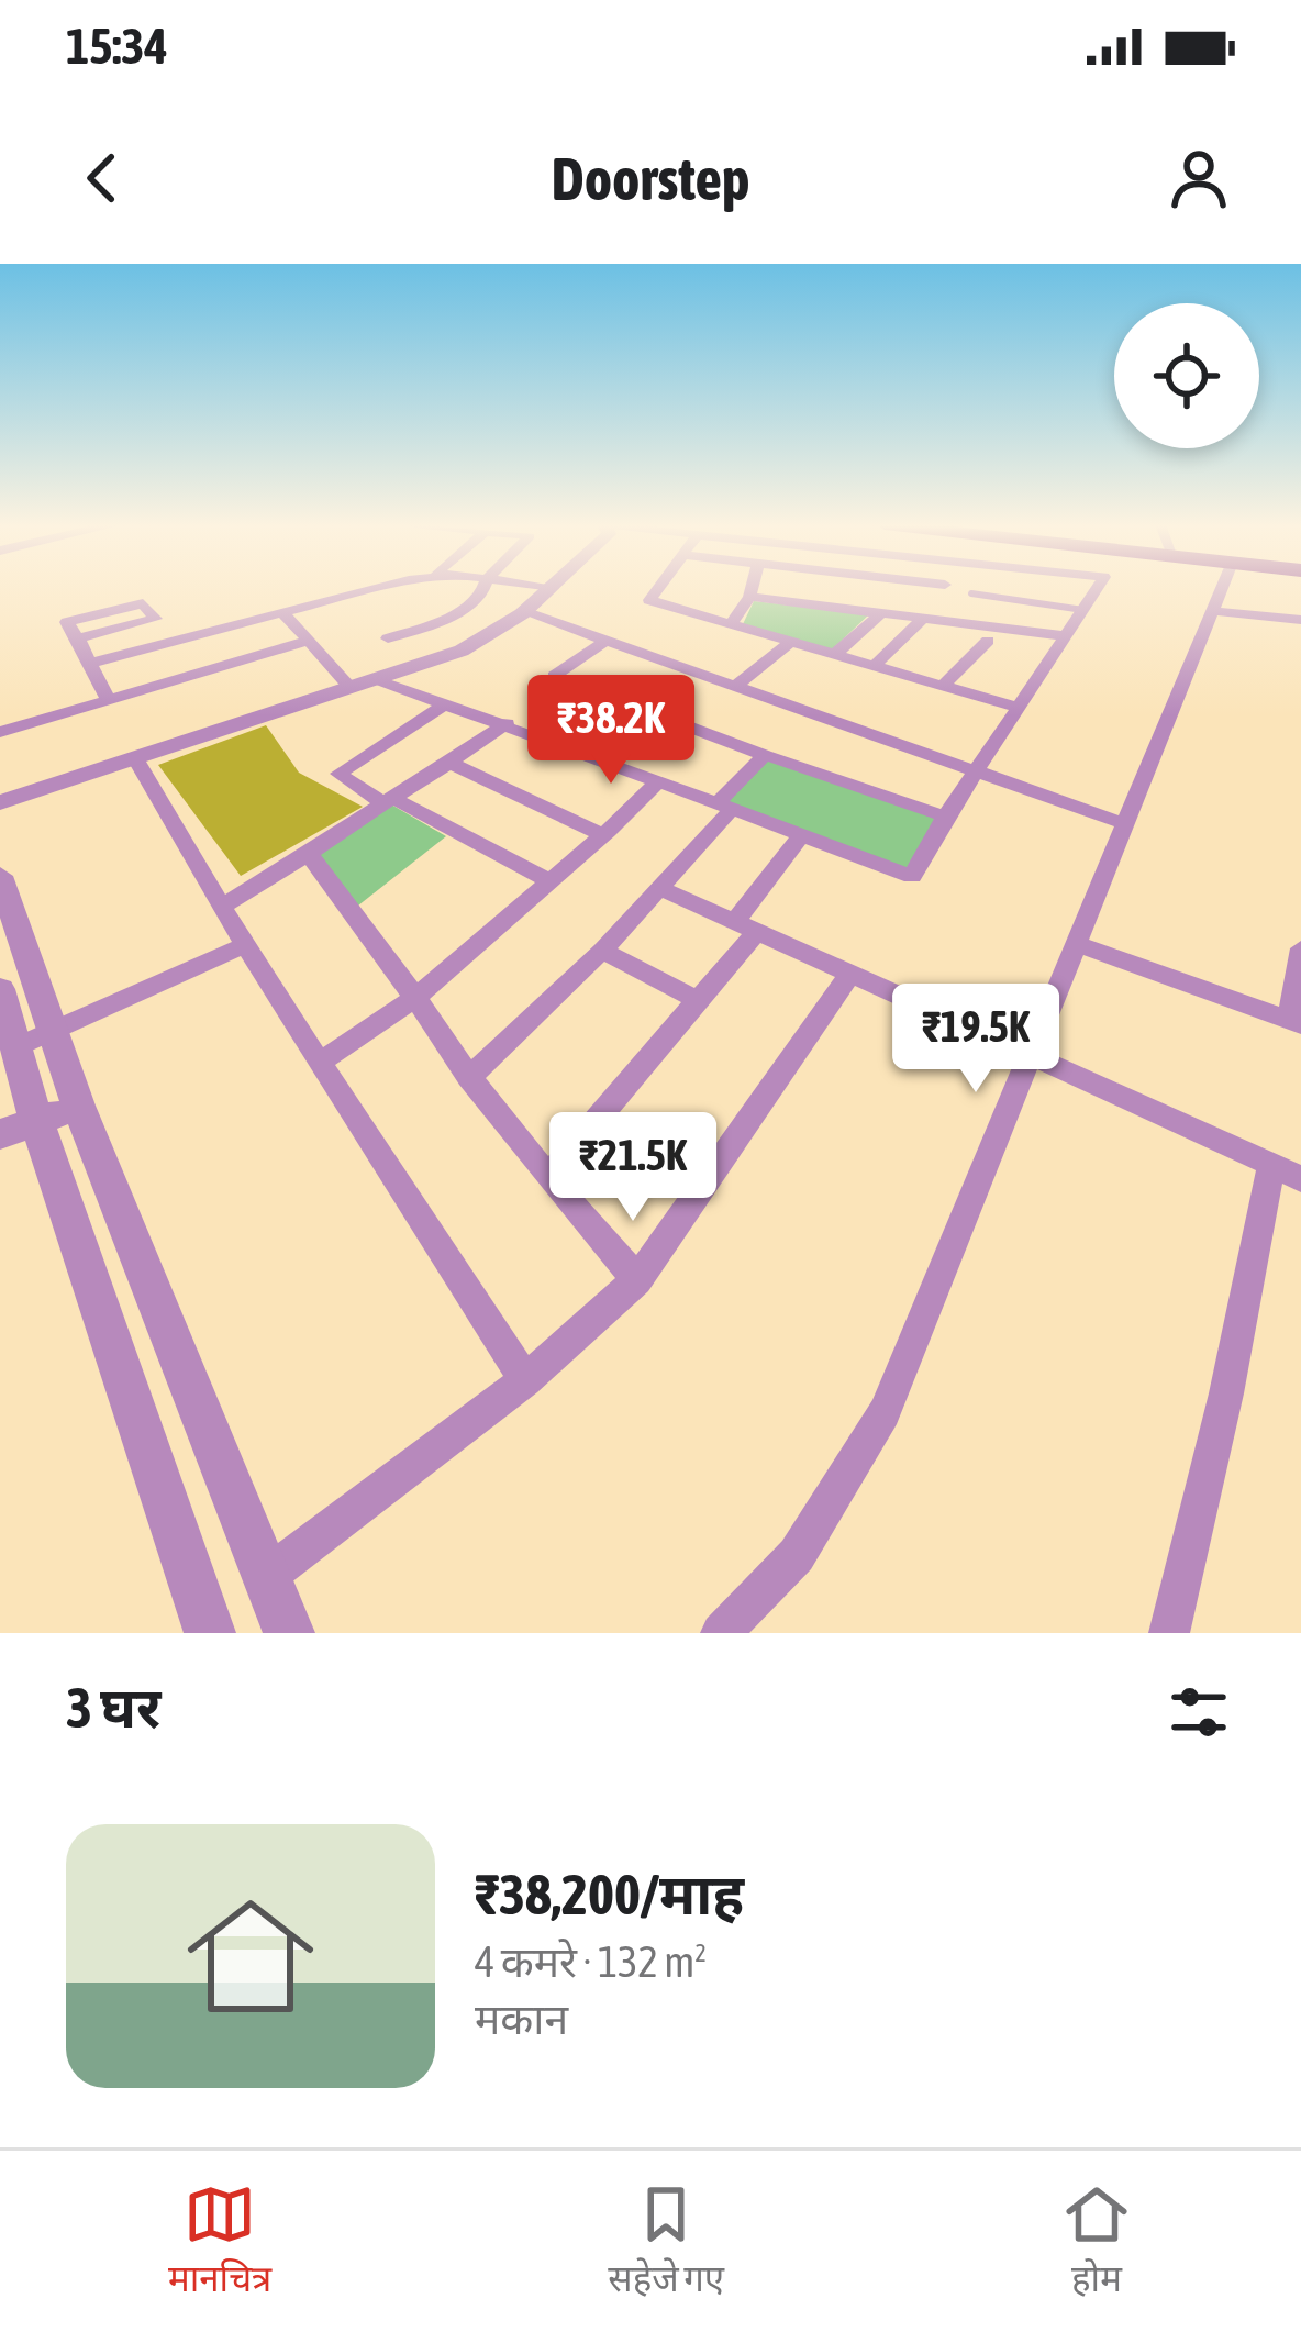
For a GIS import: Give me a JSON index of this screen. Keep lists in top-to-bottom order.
{
  "page": {
    "status": "15:34",
    "header": "Doorstep",
    "price": ["₹38.2K", "₹19.5K", "₹21.5K"],
    "heading": "3 घर",
    "list": [
      {
        "name": "₹38,200/माह",
        "note": "4 कमरे · 132 m² · मकान"
      }
    ],
    "tabs": ["मानचित्र", "सहेजे गए", "होम"]
  }
}
